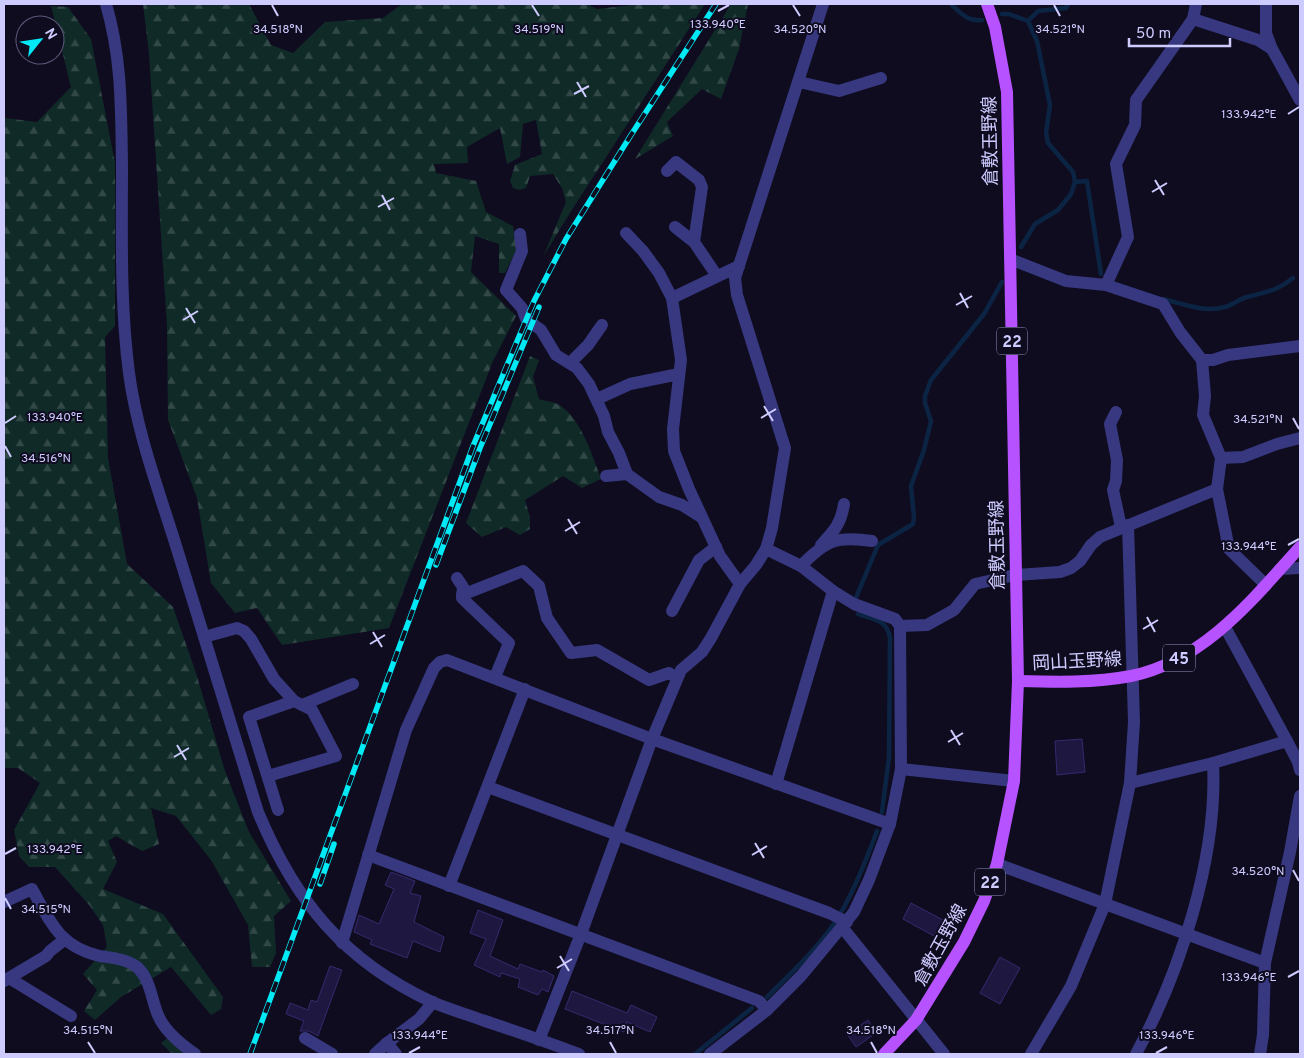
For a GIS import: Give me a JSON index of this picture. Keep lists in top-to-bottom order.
{
  "streets": {
    "main road": [
      "倉敷玉野線",
      "22",
      "45",
      "岡山玉野線"
    ]
  },
  "crossings": [
    ["倉敷玉野線", "岡山玉野線"]
  ],
  "scale_bar": "50 m",
  "north": "top right",
  "coordinates": [
    "133.940°E",
    "34.518°N",
    "34.520°N",
    "34.521°N",
    "34.519°N",
    "133.942°E",
    "34.516°N",
    "133.944°E",
    "34.515°N",
    "133.946°E",
    "34.517°N"
  ]
}
